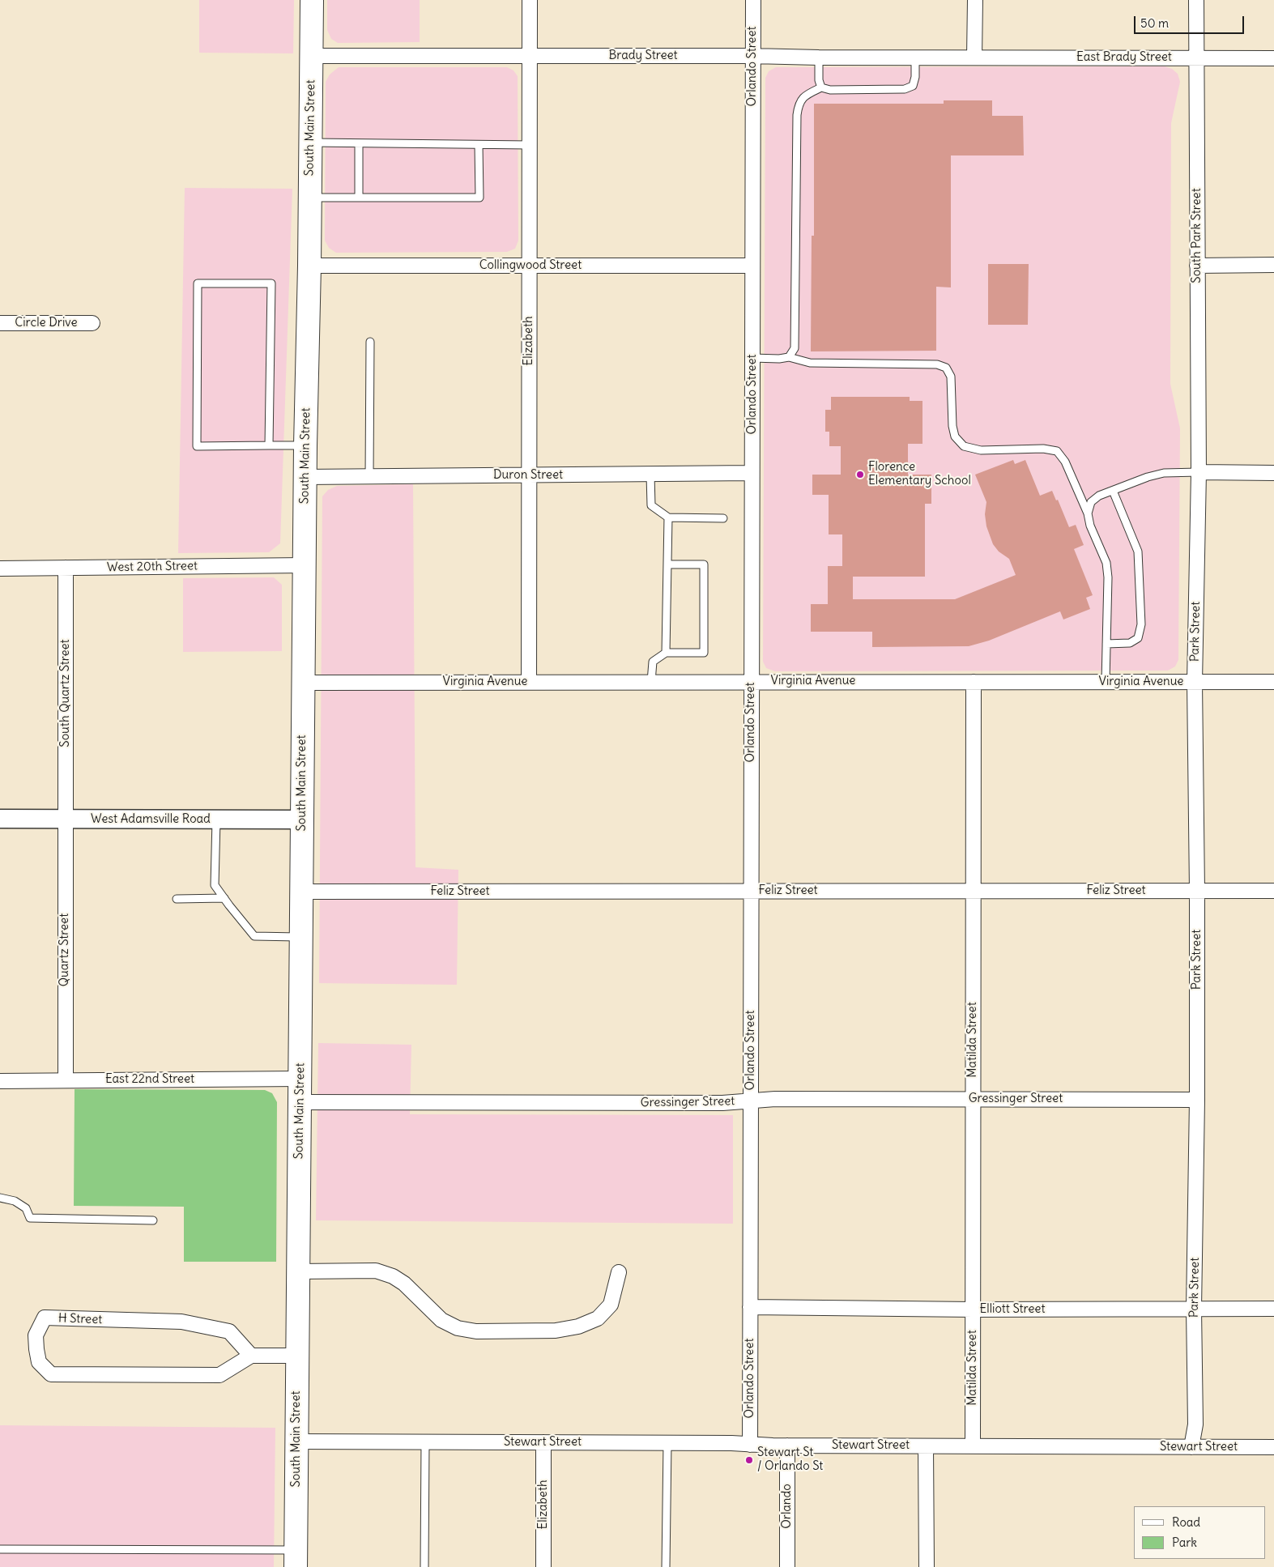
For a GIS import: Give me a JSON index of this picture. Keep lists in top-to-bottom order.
{
  "streets": {
    "main road": ["South Main Street"],
    "street": [
      "Brady Street",
      "East Brady Street",
      "Orlando Street",
      "South Park Street",
      "Collingwood Street",
      "Circle Drive",
      "Elizabeth",
      "Duron Street",
      "West 20th Street",
      "Park Street",
      "Virginia Avenue",
      "South Quartz Street",
      "West Adamsville Road",
      "Feliz Street",
      "Quartz Street",
      "Matilda Street",
      "East 22nd Street",
      "Gressinger Street",
      "Elliott Street",
      "H Street",
      "Stewart Street",
      "Orlando"
    ]
  },
  "crossings": [
    ["Brady Street", "East Brady Street"],
    ["Brady Street", "Orlando Street"],
    ["Brady Street", "South Main Street"],
    ["Brady Street", "Elizabeth"],
    ["East Brady Street", "South Park Street"],
    ["Orlando Street", "Collingwood Street"],
    ["Orlando Street", "Duron Street"],
    ["Orlando Street", "Virginia Avenue"],
    ["Orlando Street", "Feliz Street"],
    ["Orlando Street", "Gressinger Street"],
    ["Orlando Street", "Elliott Street"],
    ["Orlando Street", "Stewart Street"],
    ["South Main Street", "Collingwood Street"],
    ["South Main Street", "Duron Street"],
    ["South Main Street", "West 20th Street"],
    ["South Main Street", "Virginia Avenue"],
    ["South Main Street", "West Adamsville Road"],
    ["South Main Street", "Feliz Street"],
    ["South Main Street", "East 22nd Street"],
    ["South Main Street", "Gressinger Street"],
    ["South Main Street", "Stewart Street"],
    ["South Park Street", "Park Street"],
    ["Collingwood Street", "Elizabeth"],
    ["Elizabeth", "Duron Street"],
    ["Elizabeth", "Virginia Avenue"],
    ["Elizabeth", "Stewart Street"],
    ["West 20th Street", "South Quartz Street"],
    ["Park Street", "Virginia Avenue"],
    ["Park Street", "Feliz Street"],
    ["Park Street", "Gressinger Street"],
    ["Park Street", "Elliott Street"],
    ["Park Street", "Stewart Street"],
    ["Virginia Avenue", "Matilda Street"],
    ["South Quartz Street", "West Adamsville Road"],
    ["South Quartz Street", "Quartz Street"],
    ["West Adamsville Road", "Quartz Street"],
    ["Feliz Street", "Matilda Street"],
    ["Quartz Street", "East 22nd Street"],
    ["Matilda Street", "Gressinger Street"],
    ["Matilda Street", "Elliott Street"],
    ["Matilda Street", "Stewart Street"],
    ["Stewart Street", "Orlando"]
  ],
  "places": ["Florence Elementary School", "Stewart St / Orlando St"],
  "legend": ["Road", "Park"],
  "scale_bar": "50 m"
}
